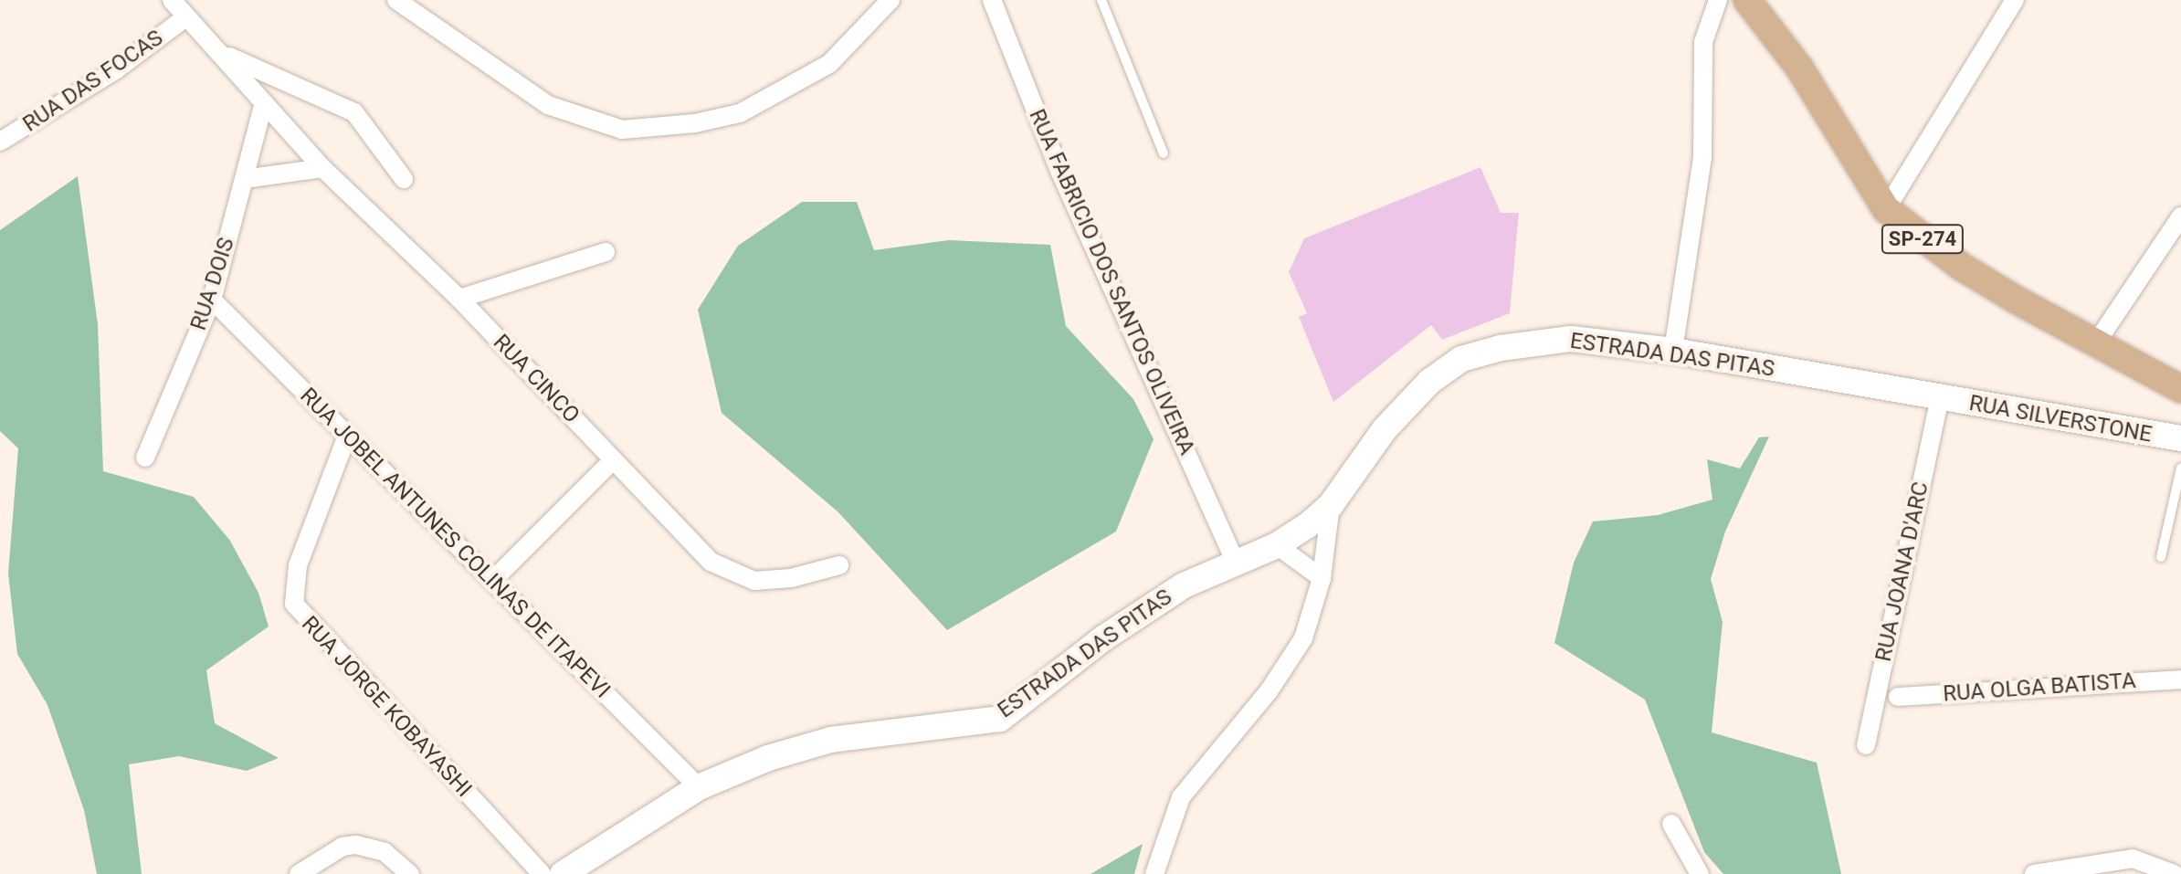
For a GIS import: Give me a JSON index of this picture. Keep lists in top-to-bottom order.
{
  "streets": {
    "main road": ["SP-274"],
    "street": [
      "RUA DAS FOCAS",
      "RUA FABRICIO DOS SANTOS OLIVEIRA",
      "RUA DOIS",
      "ESTRADA DAS PITAS",
      "RUA CINCO",
      "RUA SILVERSTONE",
      "RUA JOBEL ANTUNES COLINAS DE ITAPEVI",
      "RUA JOANA D'ARC",
      "RUA OLGA BATISTA",
      "RUA JORGE KOBAYASHI"
    ]
  },
  "crossings": [
    ["RUA FABRICIO DOS SANTOS OLIVEIRA", "ESTRADA DAS PITAS"],
    ["RUA DOIS", "RUA CINCO"],
    ["RUA DOIS", "RUA JOBEL ANTUNES COLINAS DE ITAPEVI"],
    ["ESTRADA DAS PITAS", "RUA SILVERSTONE"],
    ["ESTRADA DAS PITAS", "RUA JOBEL ANTUNES COLINAS DE ITAPEVI"],
    ["ESTRADA DAS PITAS", "RUA JOANA D'ARC"],
    ["RUA SILVERSTONE", "RUA JOANA D'ARC"],
    ["RUA JOBEL ANTUNES COLINAS DE ITAPEVI", "RUA JORGE KOBAYASHI"]
  ]
}
